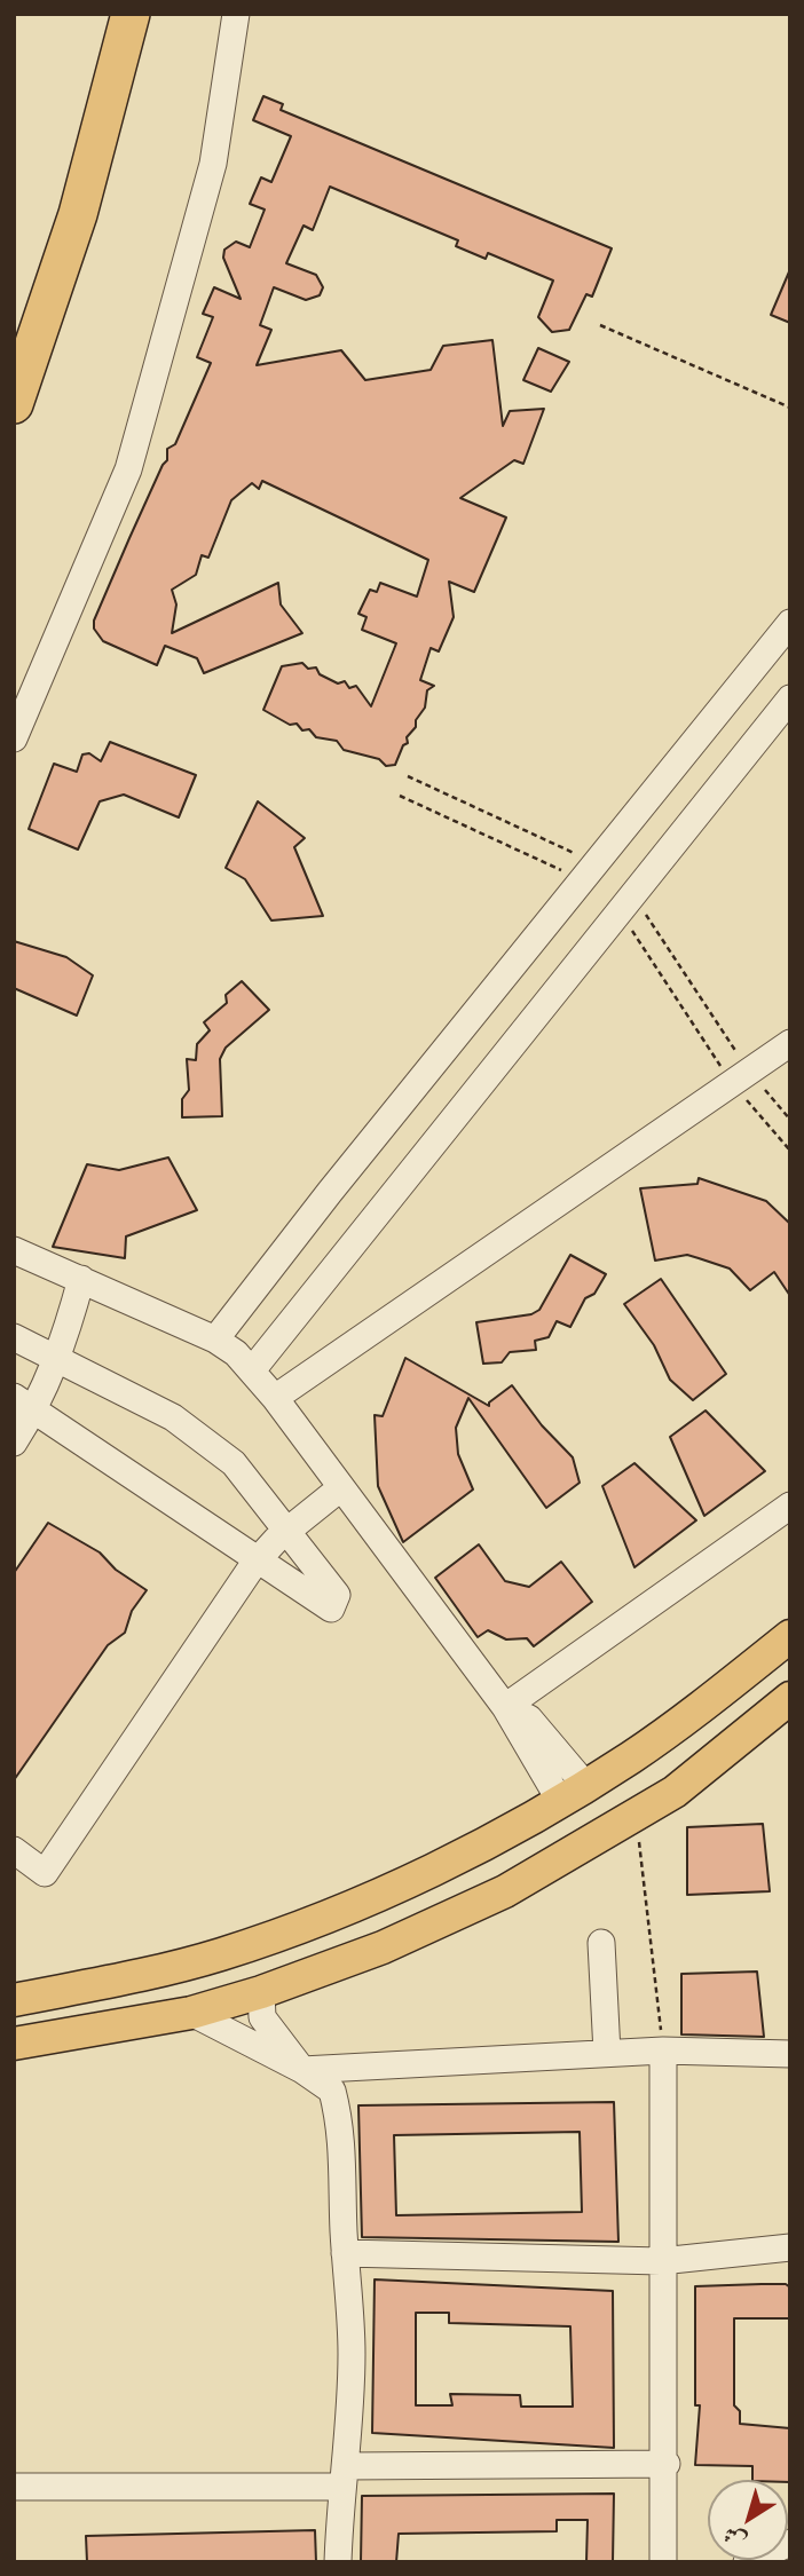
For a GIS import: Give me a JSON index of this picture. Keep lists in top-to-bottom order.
{
  "north": "bottom left"
}
